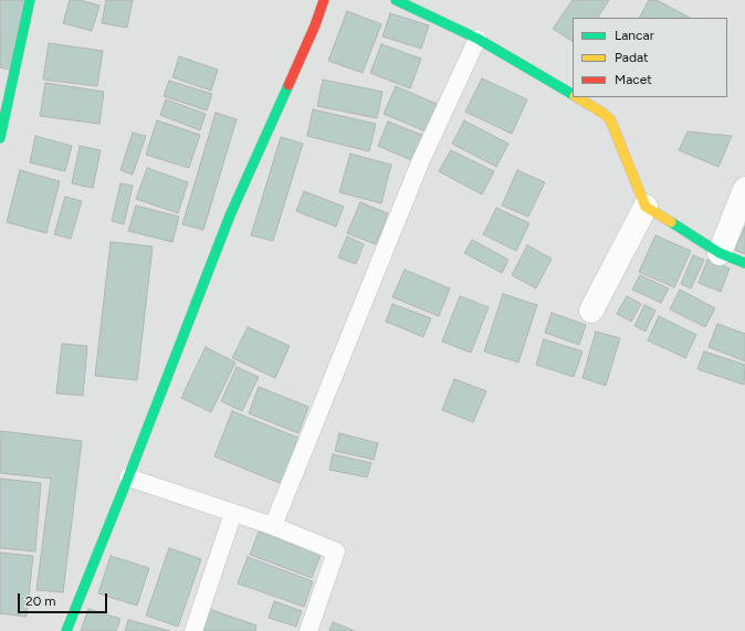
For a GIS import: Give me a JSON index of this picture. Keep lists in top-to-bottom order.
{
  "legend": ["Lancar", "Padat", "Macet"],
  "scale_bar": "20 m"
}
